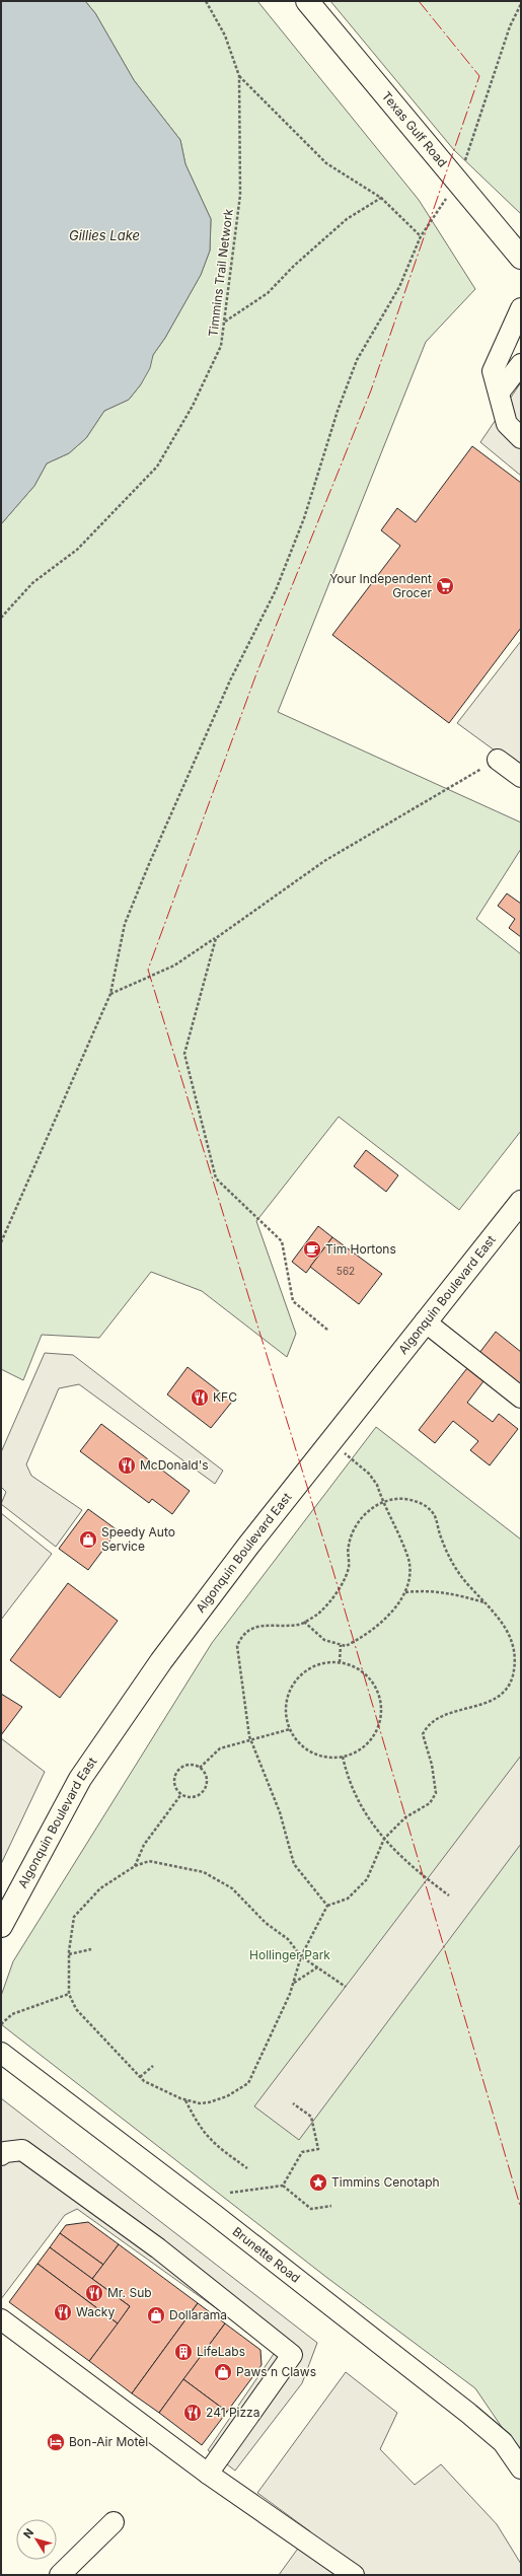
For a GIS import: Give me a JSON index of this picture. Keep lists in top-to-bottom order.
{
  "streets": {
    "main road": ["Texas Gulf Road", "Algonquin Boulevard East"],
    "street": ["Brunette Road"],
    "path": ["Timmins Trail Network"]
  },
  "water": ["Gillies Lake"],
  "parks": ["Hollinger Park"],
  "places": {
    "supermarket": ["Your Independent Grocer"],
    "cafe": ["Tim Hortons"],
    "restaurant": [
      "KFC",
      "McDonald's",
      "Mr. Sub",
      "Wacky",
      "241 Pizza"
    ],
    "shop": ["Speedy Auto Service", "Dollarama", "Paws n Claws"],
    "place": ["Timmins Cenotaph"],
    "building": ["LifeLabs"],
    "hotel": ["Bon-Air Motel"]
  },
  "house_numbers": ["562"],
  "north": "top left"
}
